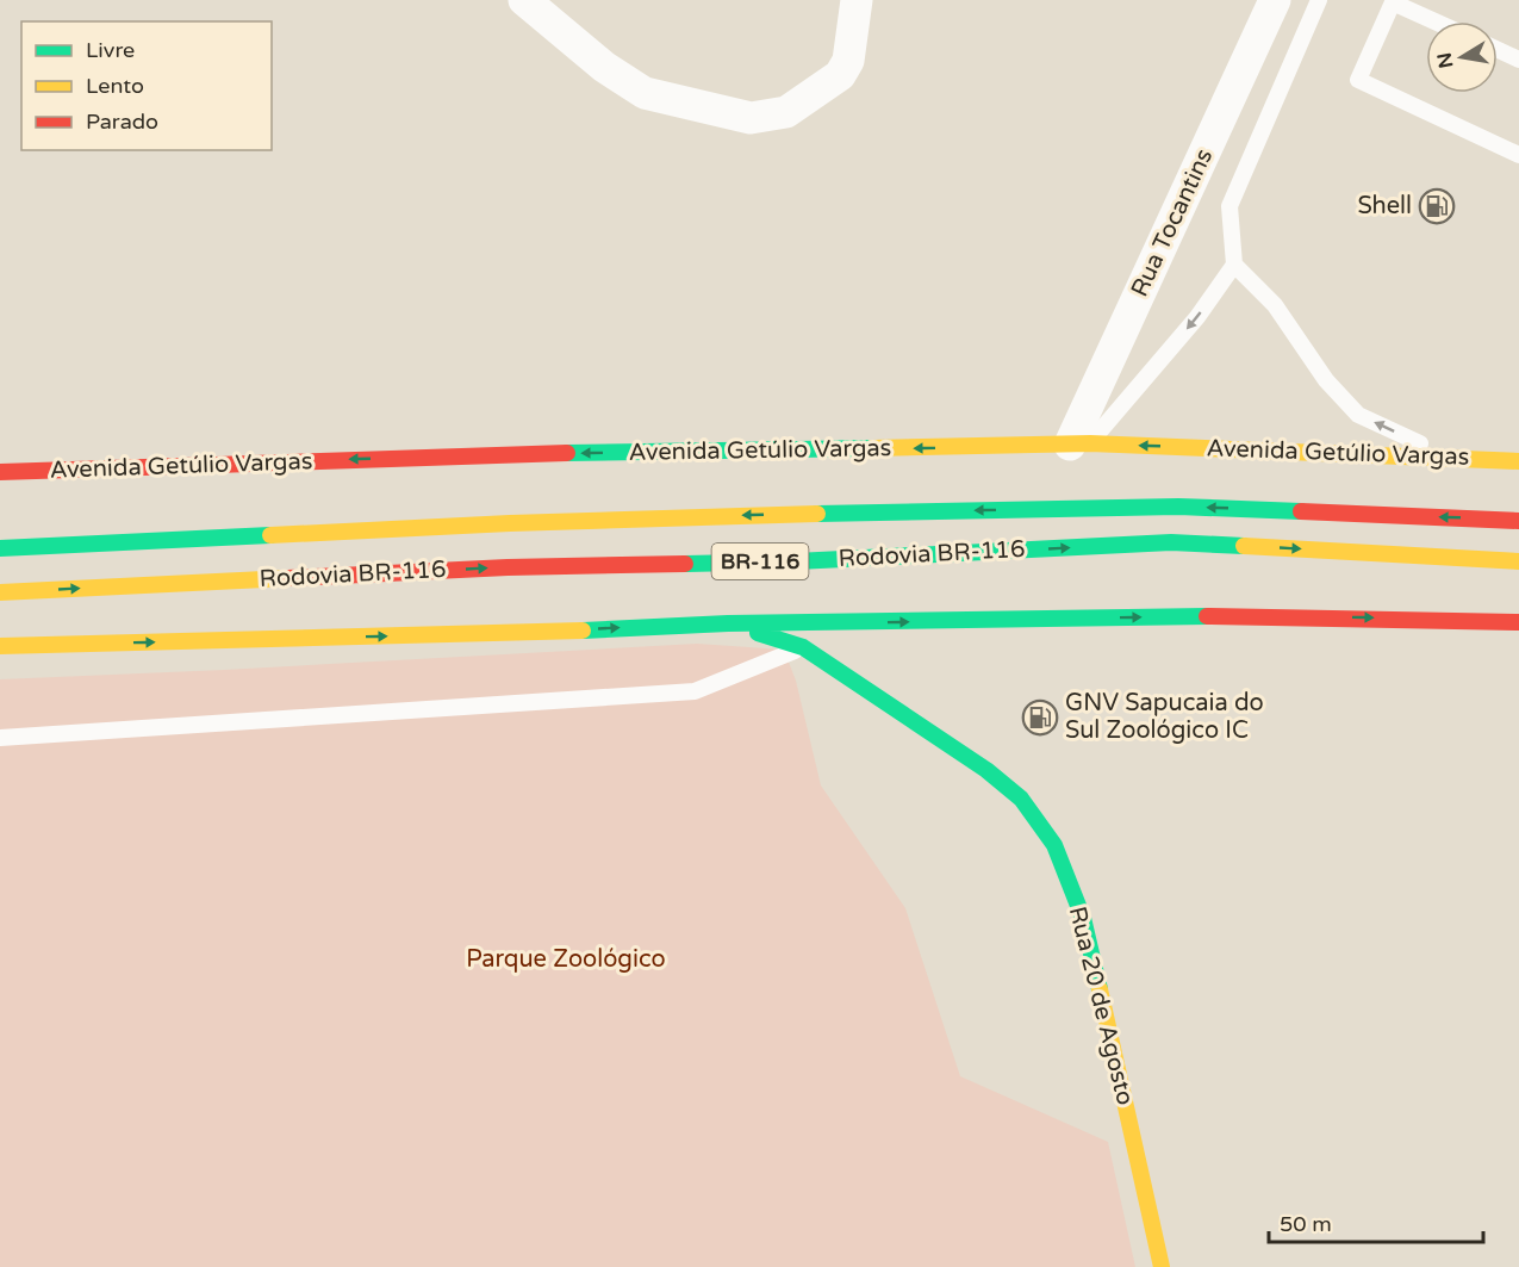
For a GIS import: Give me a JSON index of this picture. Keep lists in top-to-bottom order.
{
  "streets": {
    "main road": [
      "Avenida Getúlio Vargas",
      "Rodovia BR-116",
      "BR-116",
      "Rua 20 de Agosto"
    ],
    "street": ["Rua Tocantins"]
  },
  "crossings": [
    ["Rua Tocantins", "Avenida Getúlio Vargas"]
  ],
  "one_way": ["Avenida Getúlio Vargas"],
  "parks": ["Parque Zoológico"],
  "places": {
    "fuel station": ["Shell", "GNV Sapucaia do Sul Zoológico IC"]
  },
  "legend": ["Livre", "Lento", "Parado"],
  "scale_bar": "50 m",
  "north": "left"
}
